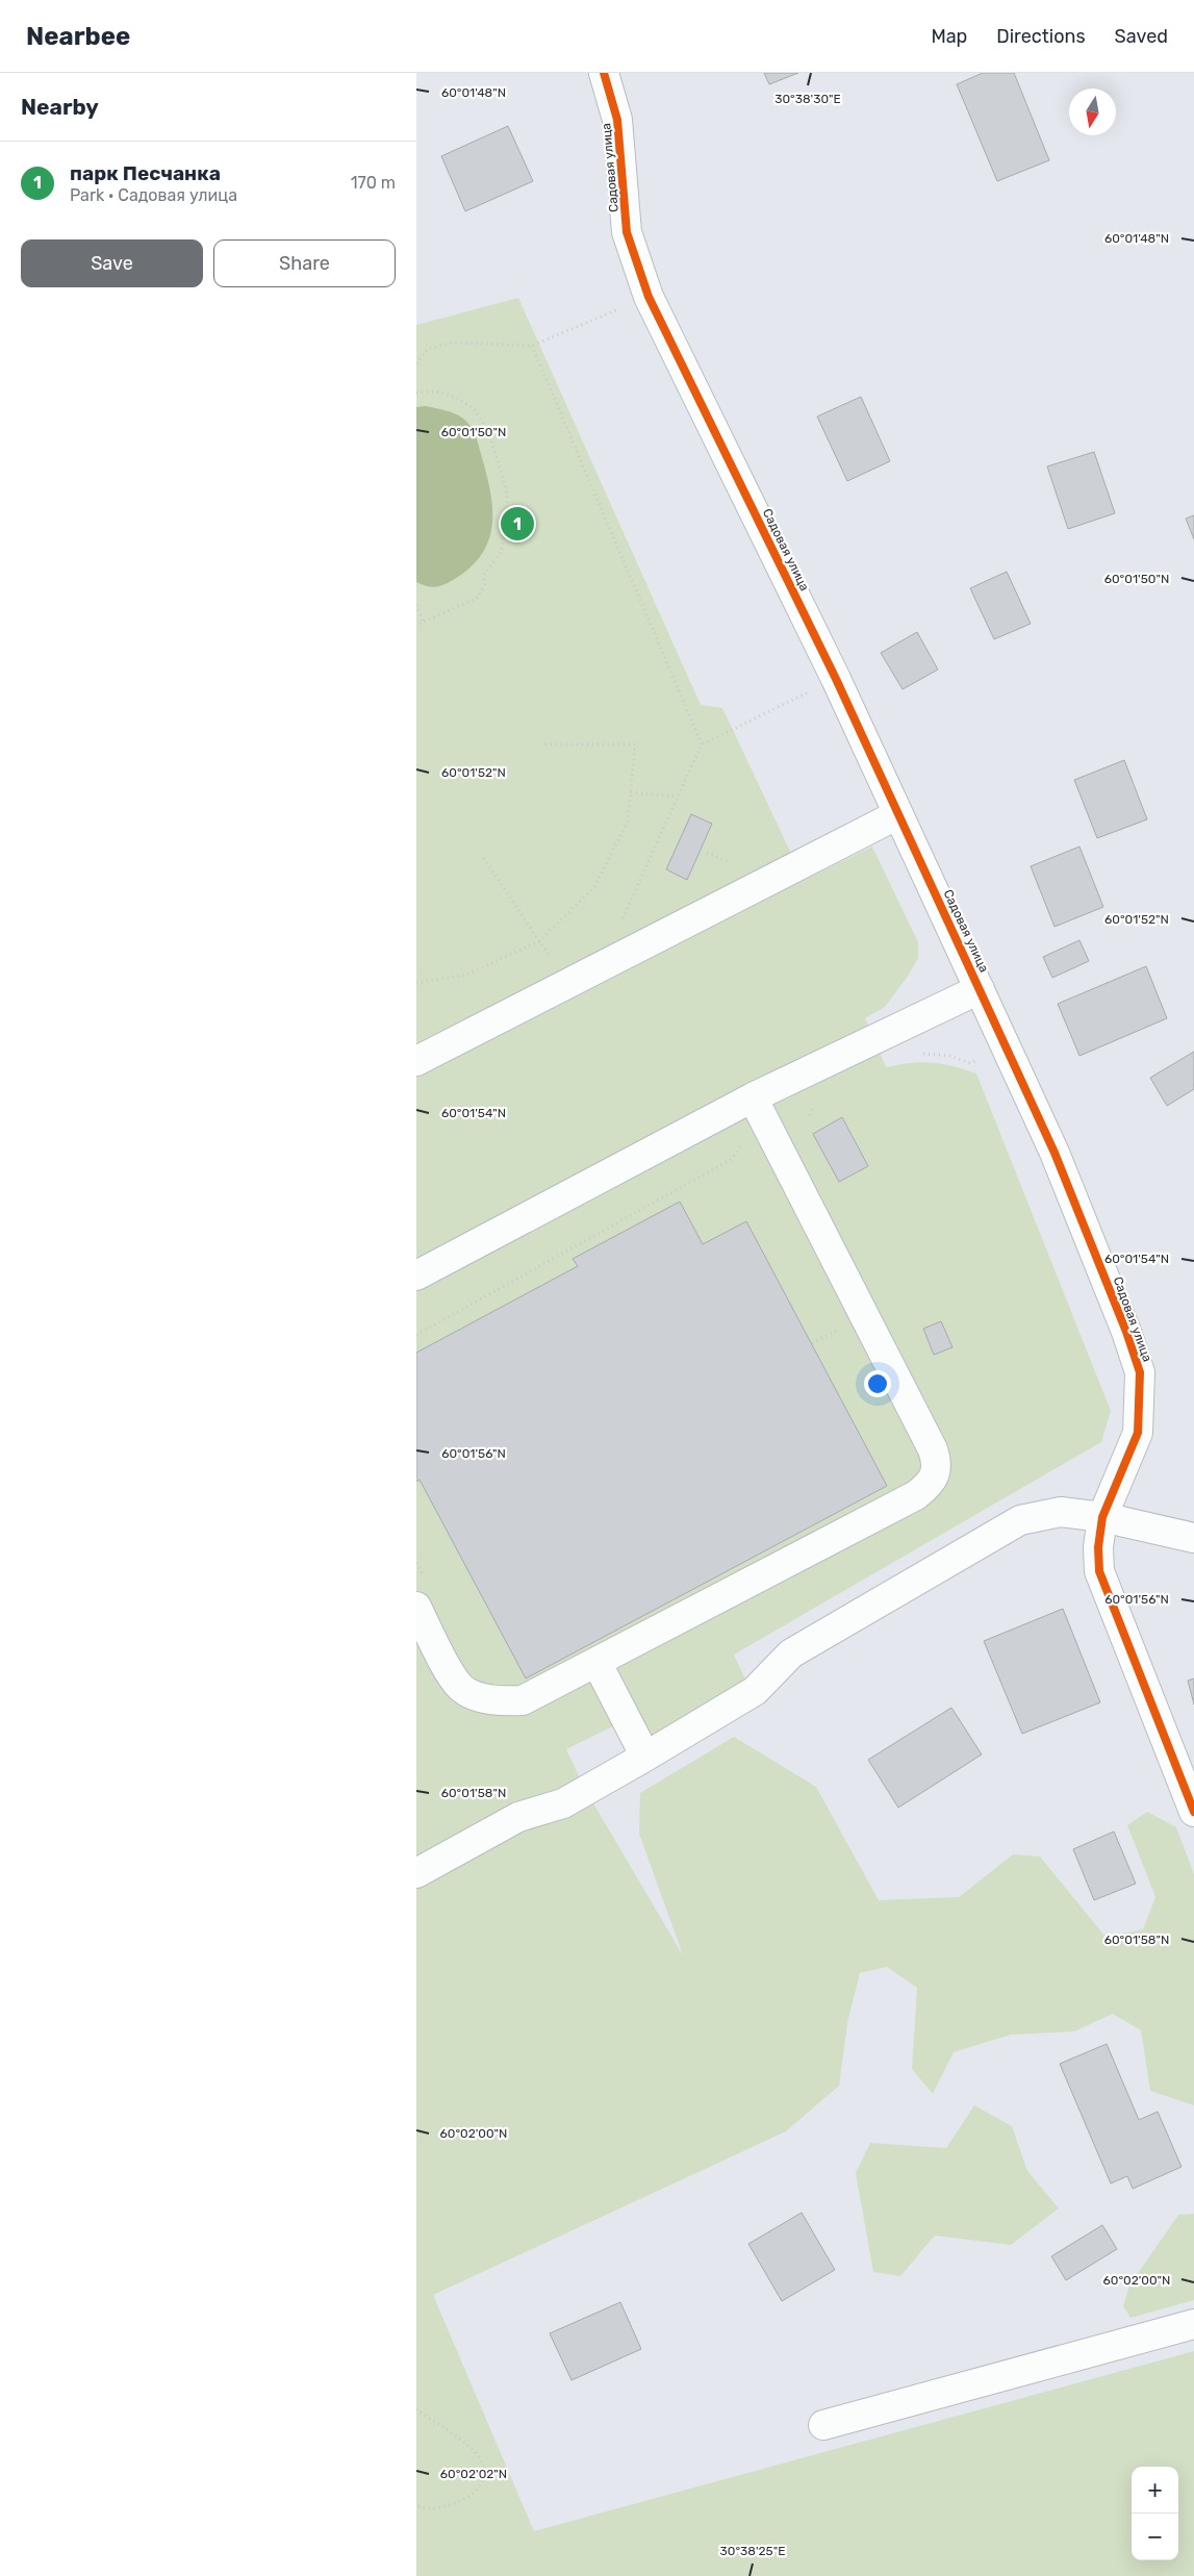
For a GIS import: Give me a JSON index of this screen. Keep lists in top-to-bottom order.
{
  "streets": {
    "street": ["Садовая улица"]
  },
  "north": "bottom",
  "page": {
    "header": "Nearbee",
    "nav": ["Map", "Directions", "Saved"],
    "heading": "Nearby",
    "list": [
      {
        "mark": "1",
        "name": "парк Песчанка",
        "note": "Park · Садовая улица",
        "value": "170 m"
      }
    ],
    "buttons": ["Save", "Share"],
    "pins": "1",
    "map_buttons": ["+", "−"]
  },
  "coordinates": [
    "60°01'48\"N",
    "30°38'30\"E",
    "60°01'50\"N",
    "60°01'52\"N",
    "60°01'54\"N",
    "60°01'56\"N",
    "60°01'58\"N",
    "60°02'00\"N",
    "60°02'02\"N",
    "30°38'25\"E"
  ]
}
